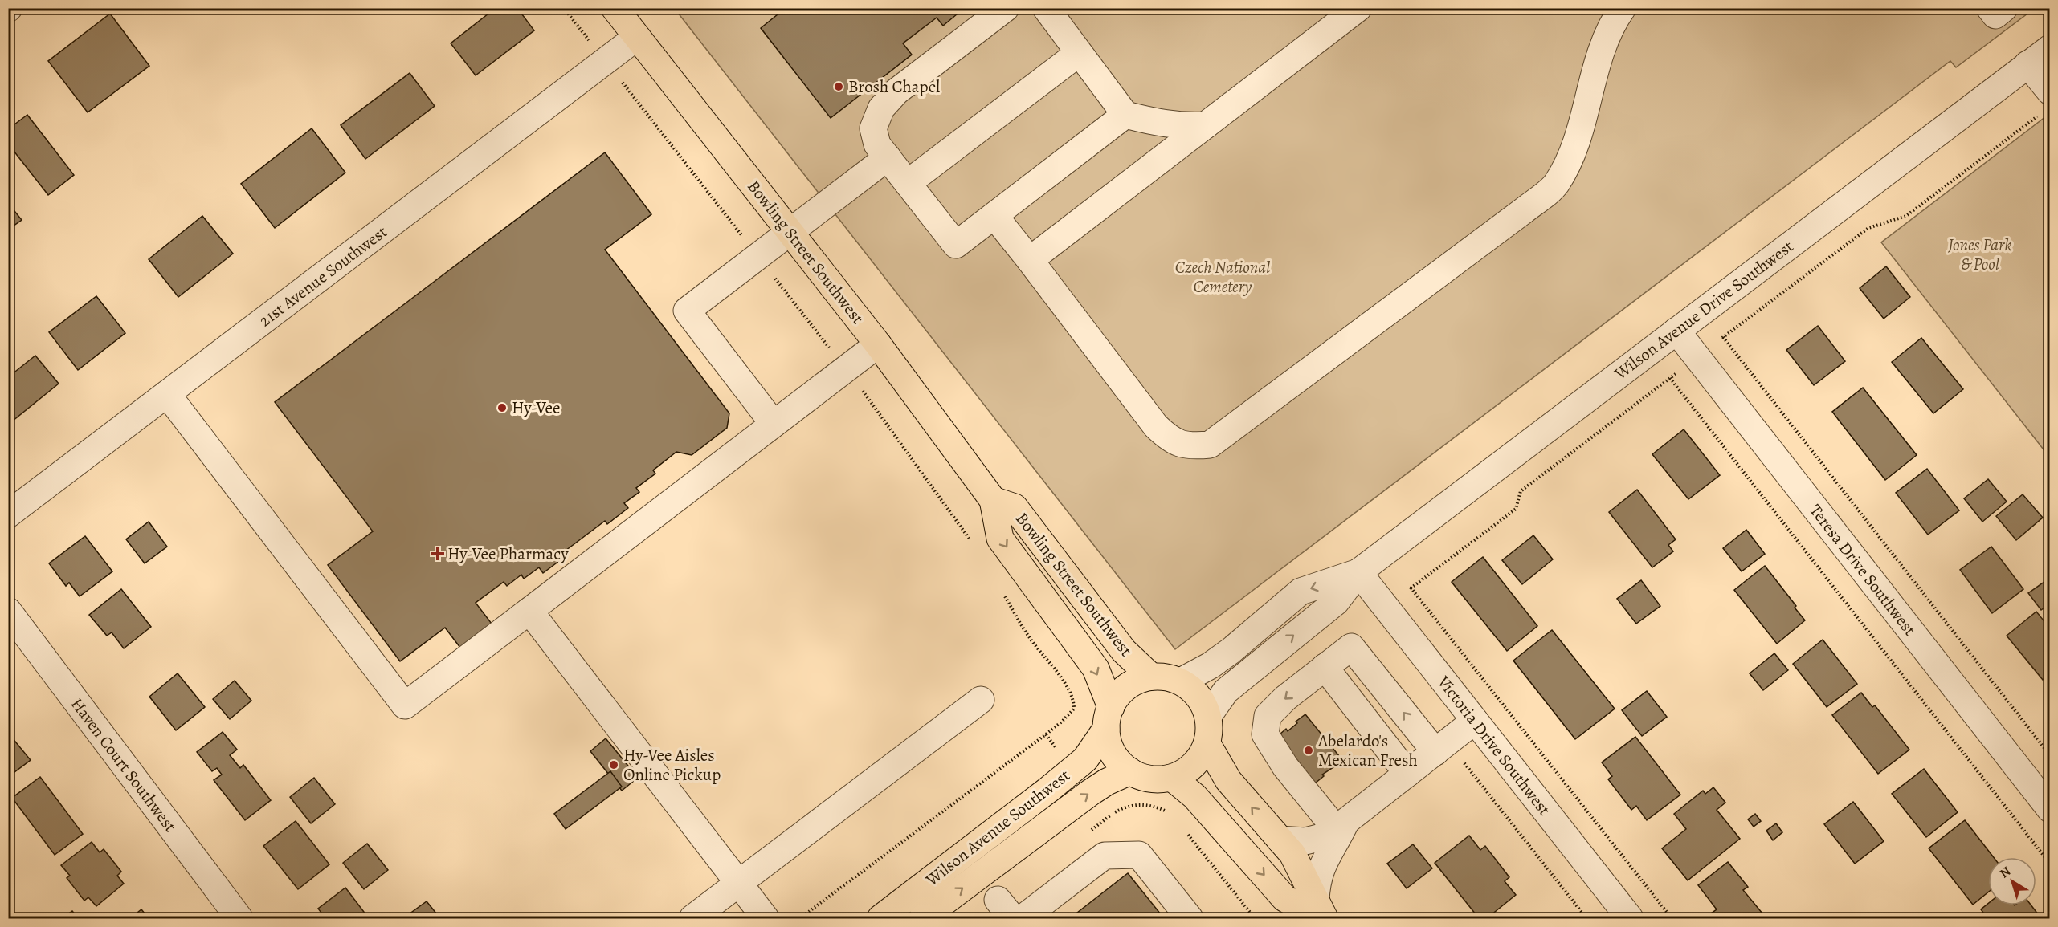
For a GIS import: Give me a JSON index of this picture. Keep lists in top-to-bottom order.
{
  "streets": {
    "main road": ["Bowling Street Southwest", "Wilson Avenue Southwest"],
    "street": [
      "21st Avenue Southwest",
      "Wilson Avenue Drive Southwest",
      "Teresa Drive Southwest",
      "Victoria Drive Southwest",
      "Haven Court Southwest"
    ]
  },
  "crossings": [
    ["Bowling Street Southwest", "21st Avenue Southwest"],
    ["Bowling Street Southwest", "Wilson Avenue Drive Southwest"],
    ["Bowling Street Southwest", "Wilson Avenue Southwest"],
    ["Wilson Avenue Drive Southwest", "Teresa Drive Southwest"],
    ["Wilson Avenue Drive Southwest", "Victoria Drive Southwest"],
    ["Wilson Avenue Drive Southwest", "Wilson Avenue Southwest"]
  ],
  "parks": ["Jones Park & Pool", "Czech National Cemetery"],
  "places": {
    "other": [
      "Brosh Chapel",
      "Hy-Vee",
      "Abelardo's Mexican Fresh",
      "Hy-Vee Aisles Online Pickup"
    ],
    "health": ["Hy-Vee Pharmacy"]
  },
  "north": "top left"
}
